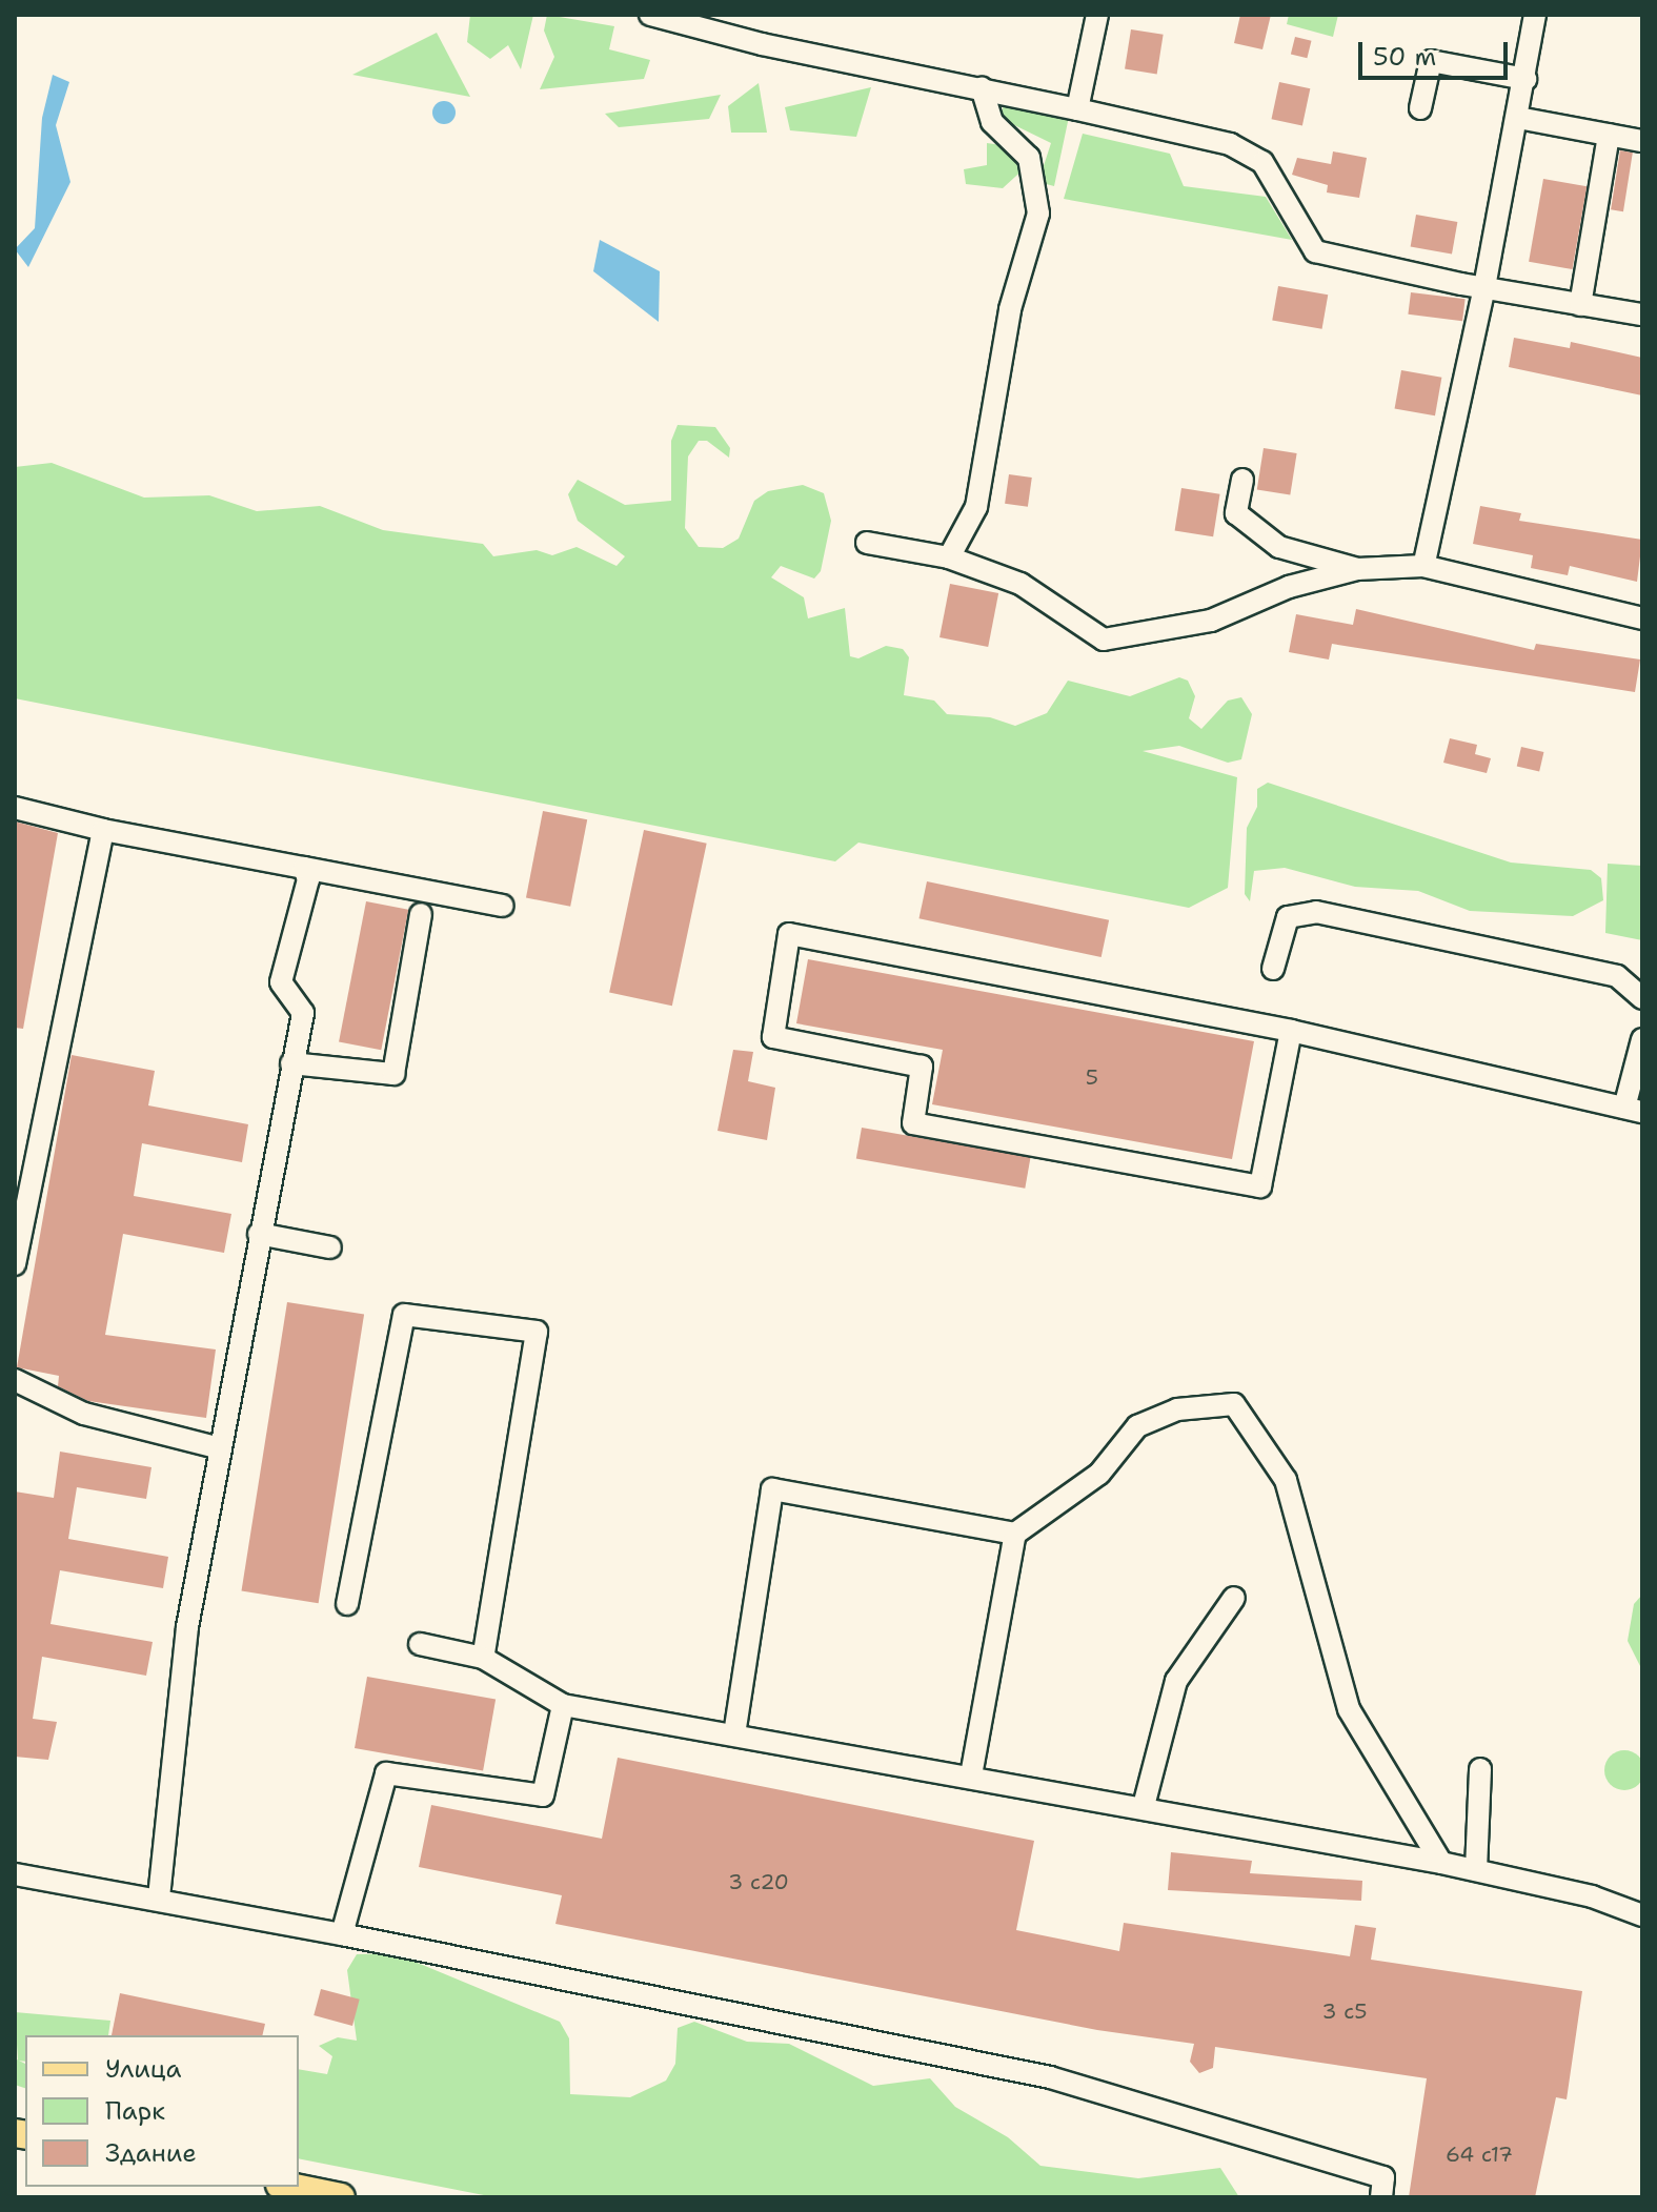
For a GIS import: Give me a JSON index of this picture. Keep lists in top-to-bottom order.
{
  "house_numbers": [
    "5",
    "3 с20",
    "3 с5",
    "64 с17"
  ],
  "legend": ["Улица", "Парк", "Здание"],
  "scale_bar": "50 m"
}
